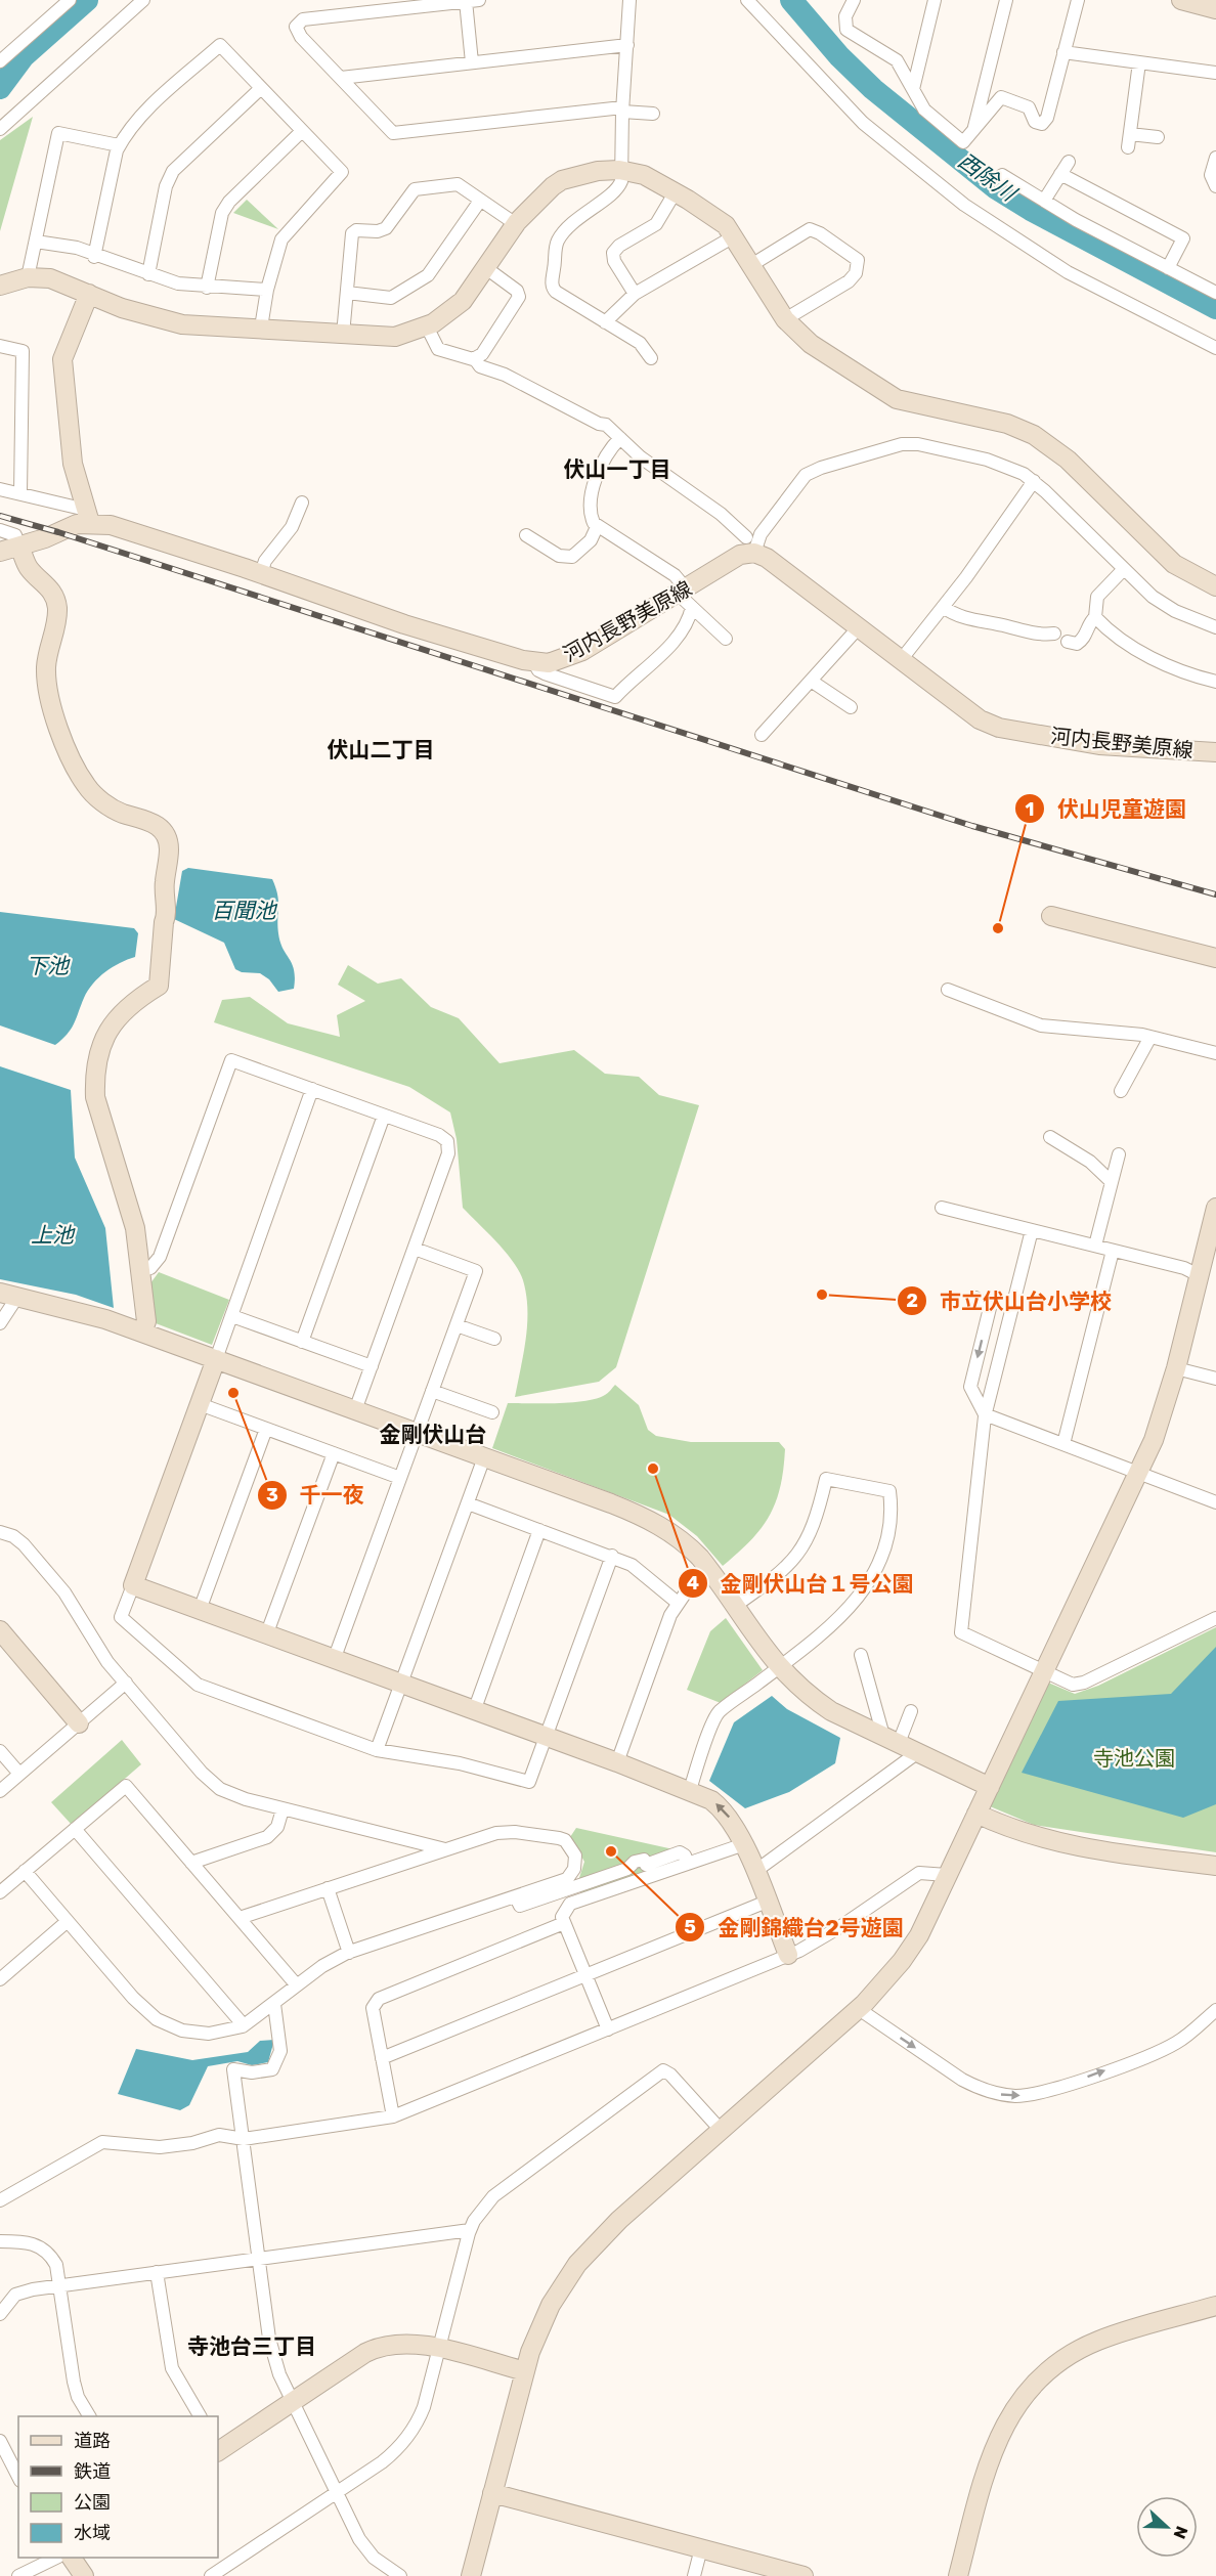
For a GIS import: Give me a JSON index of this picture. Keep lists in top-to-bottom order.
{
  "streets": {
    "street": ["河内長野美原線"]
  },
  "districts": [
    "伏山一丁目",
    "伏山二丁目",
    "金剛伏山台",
    "寺池台三丁目"
  ],
  "water": [
    "西除川",
    "百聞池",
    "下池",
    "上池"
  ],
  "parks": ["寺池公園"],
  "places": [
    "伏山児童遊園",
    "市立伏山台小学校",
    "千一夜",
    "金剛伏山台１号公園",
    "金剛錦織台2号遊園"
  ],
  "legend": [
    "道路",
    "鉄道",
    "公園",
    "水域"
  ],
  "north": "right"
}
